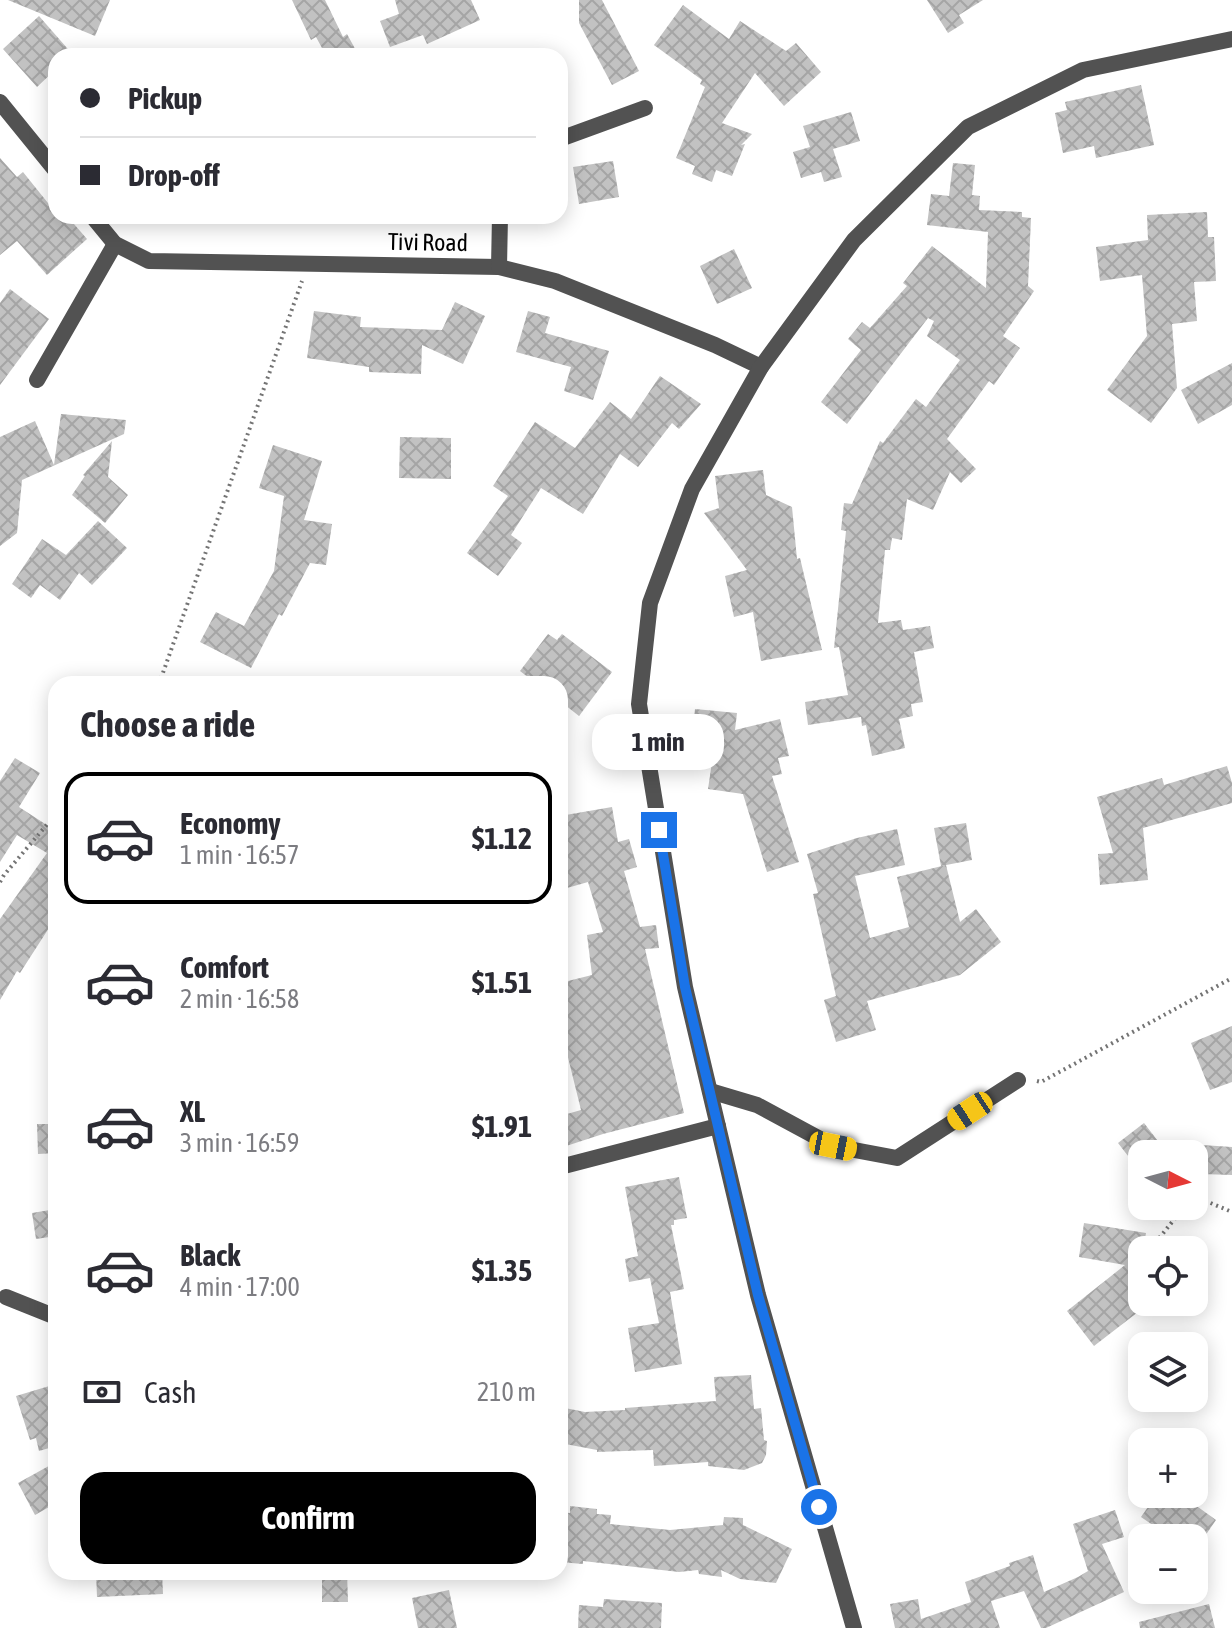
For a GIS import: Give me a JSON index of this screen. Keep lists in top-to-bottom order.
{
  "streets": {
    "street": ["Tivi Road"]
  },
  "north": "right",
  "page": {
    "banner": ["Pickup", "Drop-off"],
    "heading": "Choose a ride",
    "bubble": "1 min",
    "list": [
      {
        "name": "Economy",
        "note": "1 min · 16:57",
        "value": "$1.12"
      },
      {
        "name": "Comfort",
        "note": "2 min · 16:58",
        "value": "$1.51"
      },
      {
        "name": "XL",
        "note": "3 min · 16:59",
        "value": "$1.91"
      },
      {
        "name": "Black",
        "note": "4 min · 17:00",
        "value": "$1.35"
      }
    ],
    "map_buttons": ["+", "−"],
    "pay": ["Cash", "210 m"],
    "buttons": "Confirm"
  }
}
